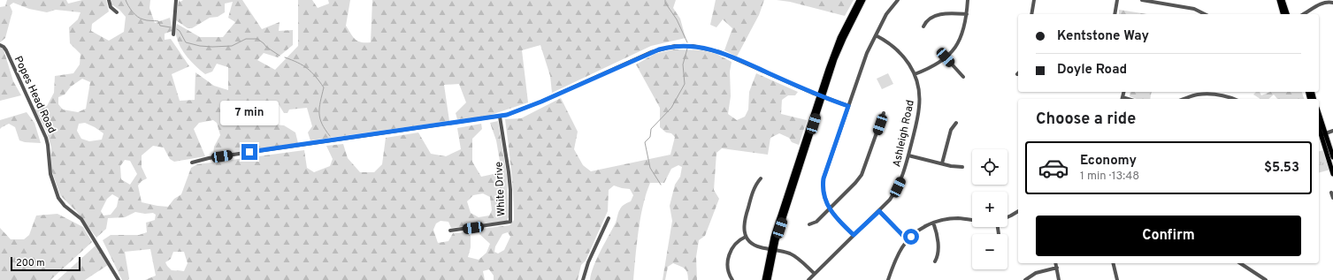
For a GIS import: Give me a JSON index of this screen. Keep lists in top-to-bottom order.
{
  "streets": {
    "street": ["Popes Head Road", "Ashleigh Road", "White Drive"]
  },
  "scale_bar": "200 m",
  "page": {
    "banner": ["Kentstone Way", "Doyle Road"],
    "heading": "Choose a ride",
    "bubble": "7 min",
    "list": [
      {
        "name": "Economy",
        "note": "1 min · 13:48",
        "value": "$5.53"
      }
    ],
    "map_buttons": ["+", "−"],
    "buttons": "Confirm",
    "scale": "200 m"
  }
}
